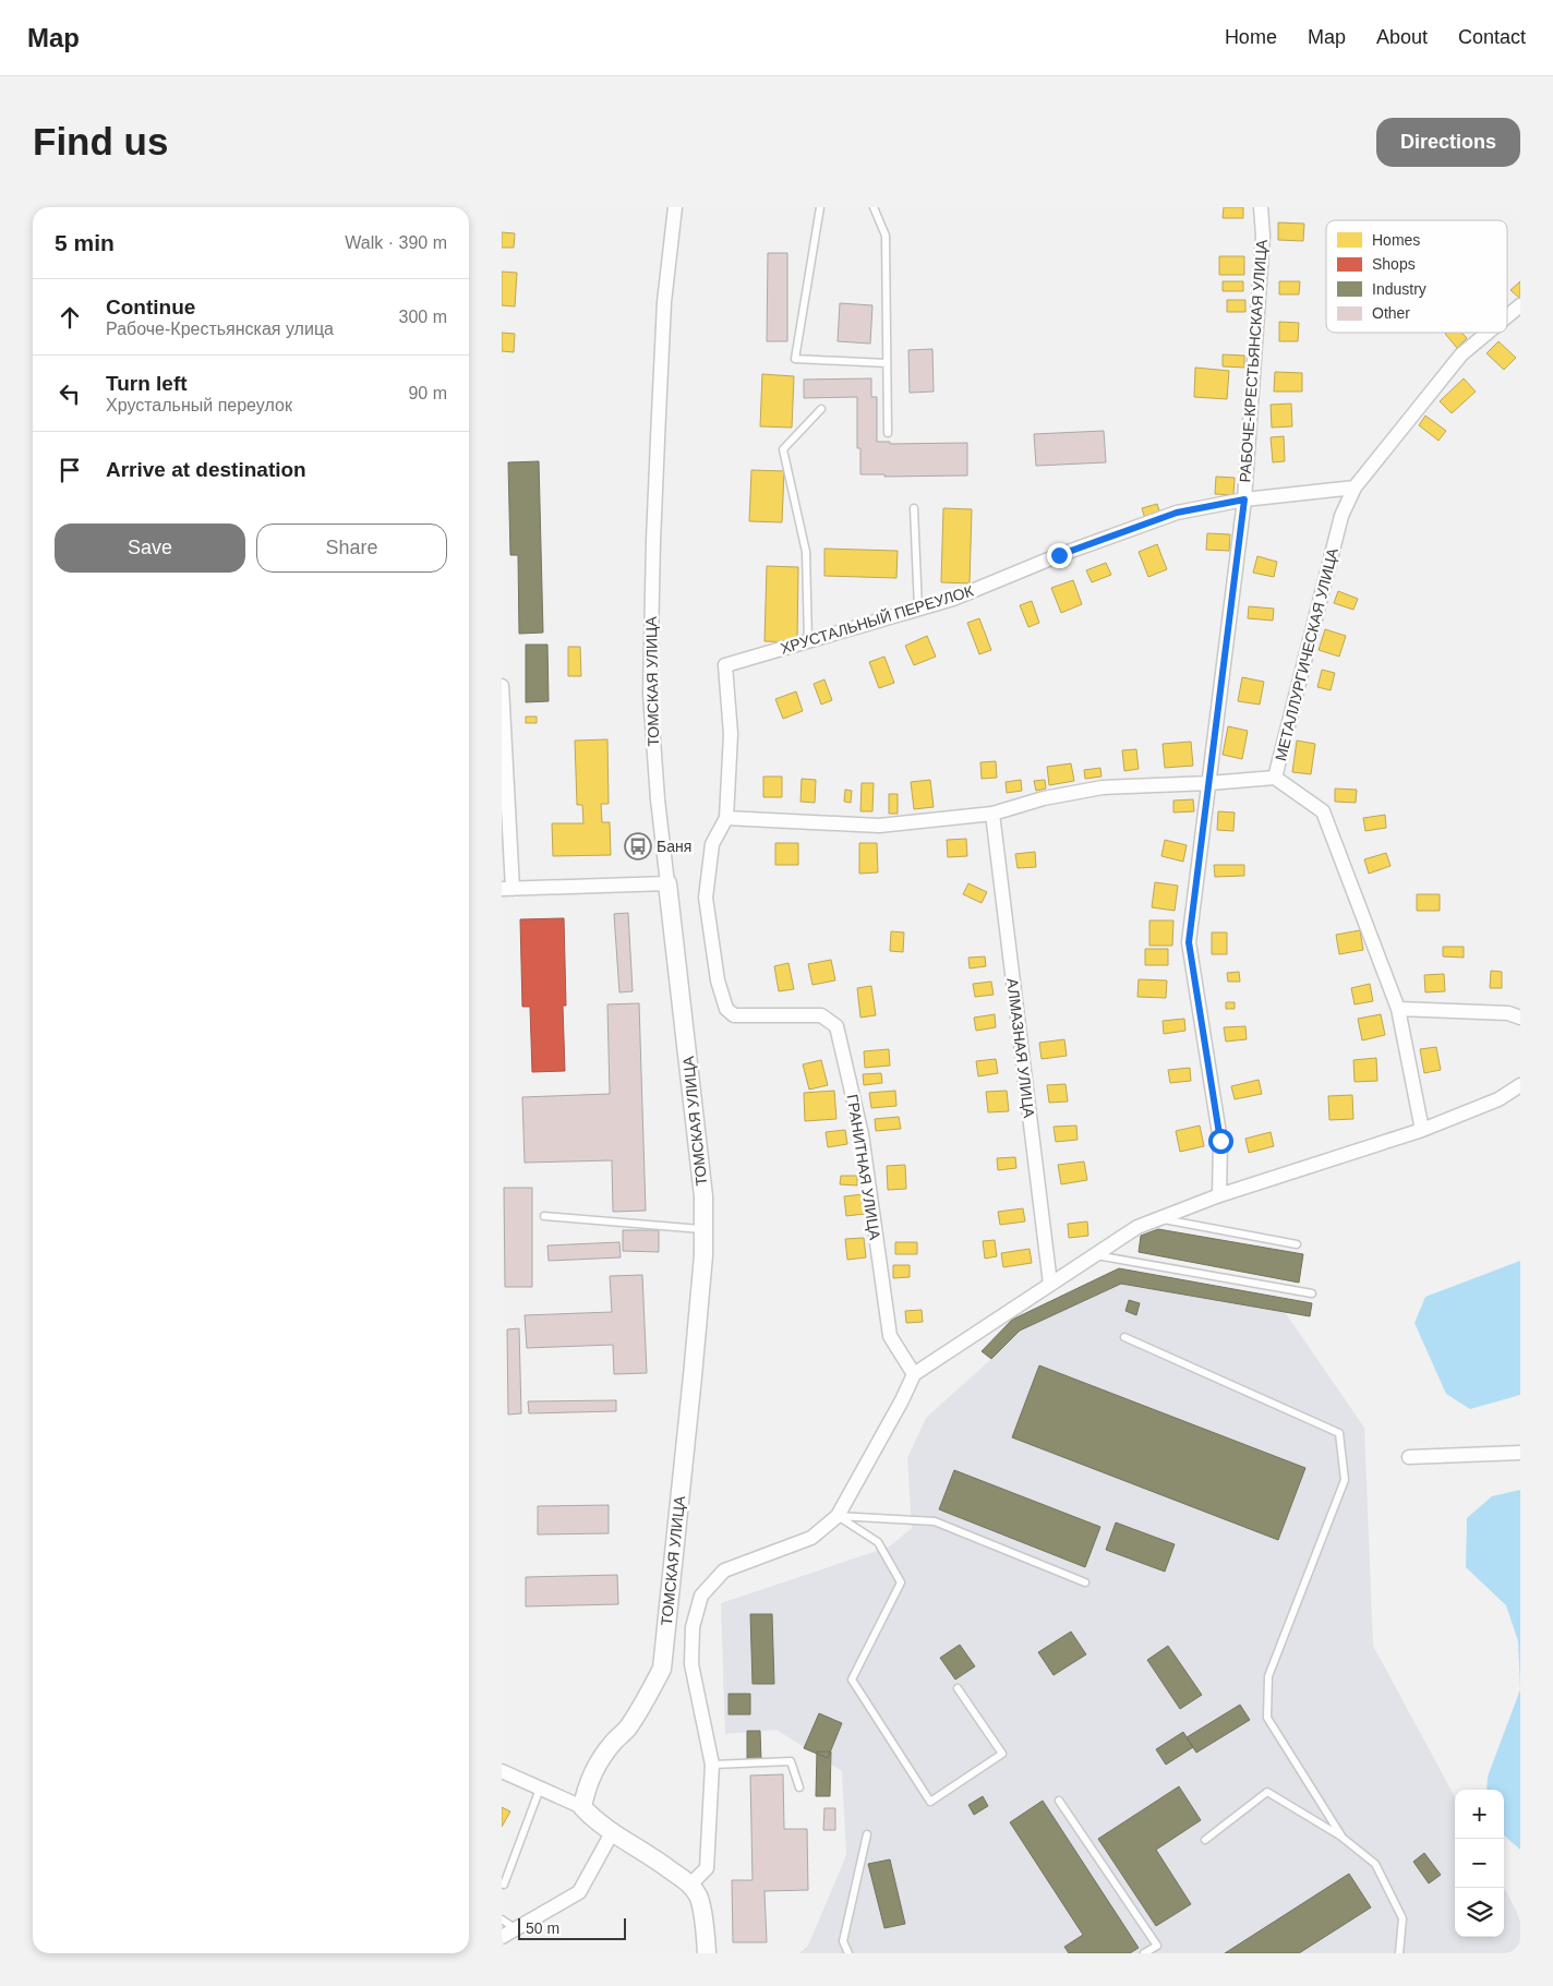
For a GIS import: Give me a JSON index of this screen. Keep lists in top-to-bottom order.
{
  "streets": {
    "street": [
      "РАБОЧЕ-КРЕСТЬЯНСКАЯ УЛИЦА",
      "ХРУСТАЛЬНЫЙ ПЕРЕУЛОК",
      "МЕТАЛЛУРГИЧЕСКАЯ УЛИЦА",
      "ТОМСКАЯ УЛИЦА",
      "АЛМАЗНАЯ УЛИЦА",
      "ГРАНИТНАЯ УЛИЦА"
    ]
  },
  "crossings": [
    ["РАБОЧЕ-КРЕСТЬЯНСКАЯ УЛИЦА", "ХРУСТАЛЬНЫЙ ПЕРЕУЛОК"],
    ["ХРУСТАЛЬНЫЙ ПЕРЕУЛОК", "МЕТАЛЛУРГИЧЕСКАЯ УЛИЦА"],
    ["ХРУСТАЛЬНЫЙ ПЕРЕУЛОК", "ГРАНИТНАЯ УЛИЦА"]
  ],
  "places": {
    "bus stop": ["Баня"]
  },
  "legend": [
    "Homes",
    "Shops",
    "Industry",
    "Other"
  ],
  "scale_bar": "50 m",
  "page": {
    "header": "Map",
    "nav": [
      "Home",
      "Map",
      "About",
      "Contact"
    ],
    "buttons": [
      "Directions",
      ["Save", "Share"]
    ],
    "title": "Find us",
    "heading": ["5 min", "Walk · 390 m"],
    "list": [
      ["Continue", "Рабоче-Крестьянская улица", "300 m"],
      ["Turn left", "Хрустальный переулок", "90 m"],
      "Arrive at destination"
    ],
    "map_buttons": ["+", "−"],
    "scale": "50 m"
  }
}
